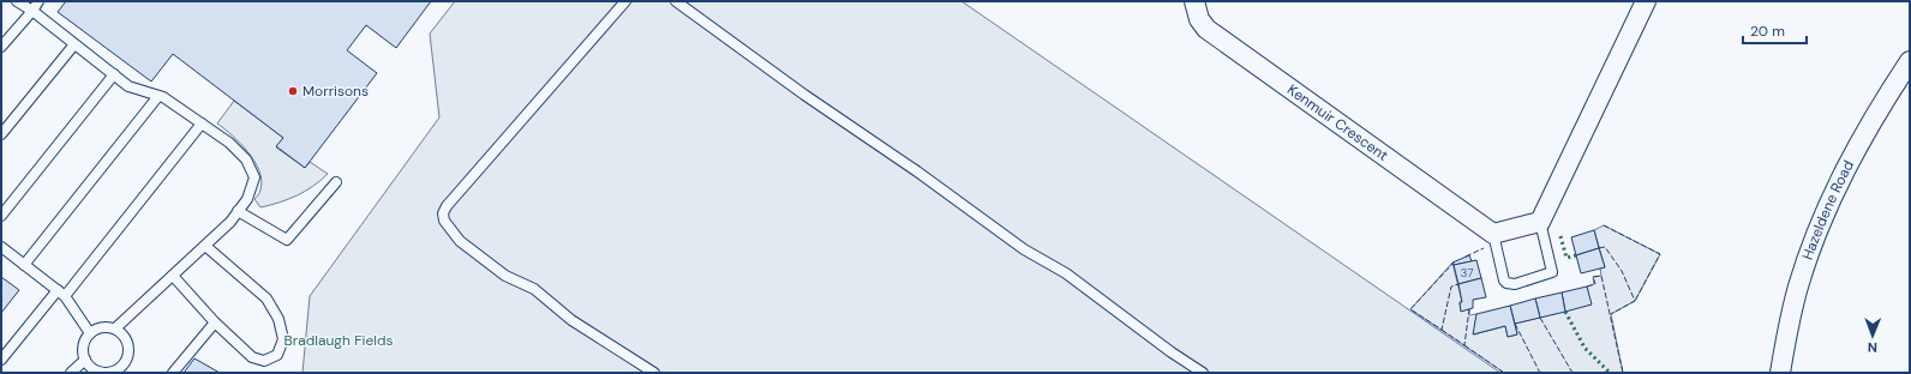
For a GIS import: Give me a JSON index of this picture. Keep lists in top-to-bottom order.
{
  "streets": {
    "street": ["Kenmuir Crescent", "Hazeldene Road"]
  },
  "parks": ["Bradlaugh Fields"],
  "places": ["Morrisons"],
  "house_numbers": ["37"],
  "scale_bar": "20 m",
  "north": "bottom"
}
